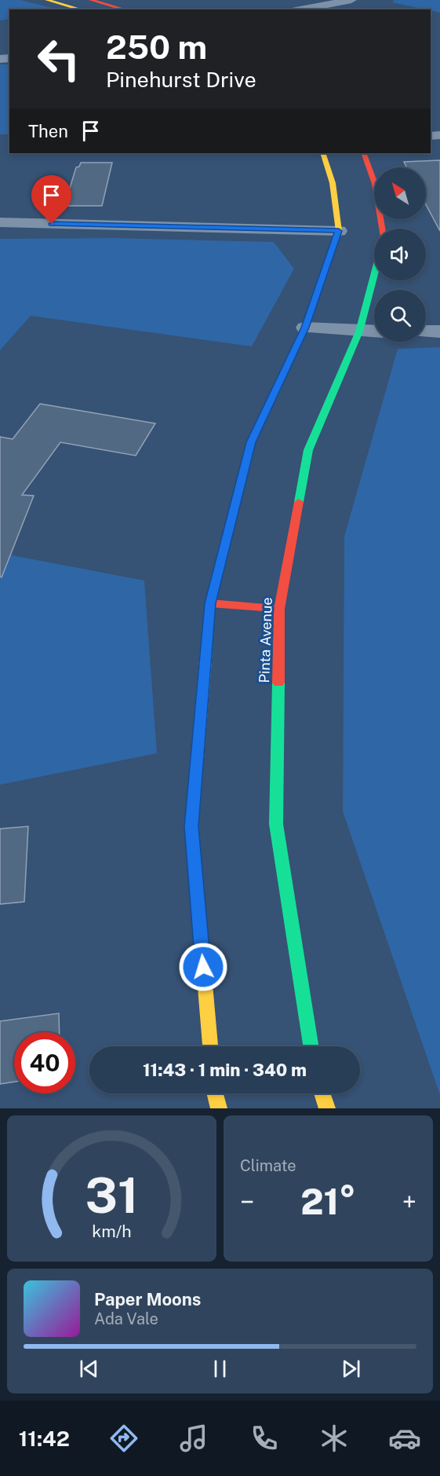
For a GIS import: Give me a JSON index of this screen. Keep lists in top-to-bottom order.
{
  "streets": {
    "street": ["Pinta Avenue"]
  },
  "north": "top left",
  "page": {
    "turn": ["250 m", "Pinehurst Drive"],
    "then": "Then",
    "limit": "40",
    "trip": "11:43 · 1 min · 340 m",
    "tile": "Climate",
    "heat": ["−", "21°", "+"],
    "song": ["Paper Moons", "Ada Vale"],
    "tabs": "11:42",
    "gauge": ["31", "km/h"]
  }
}
